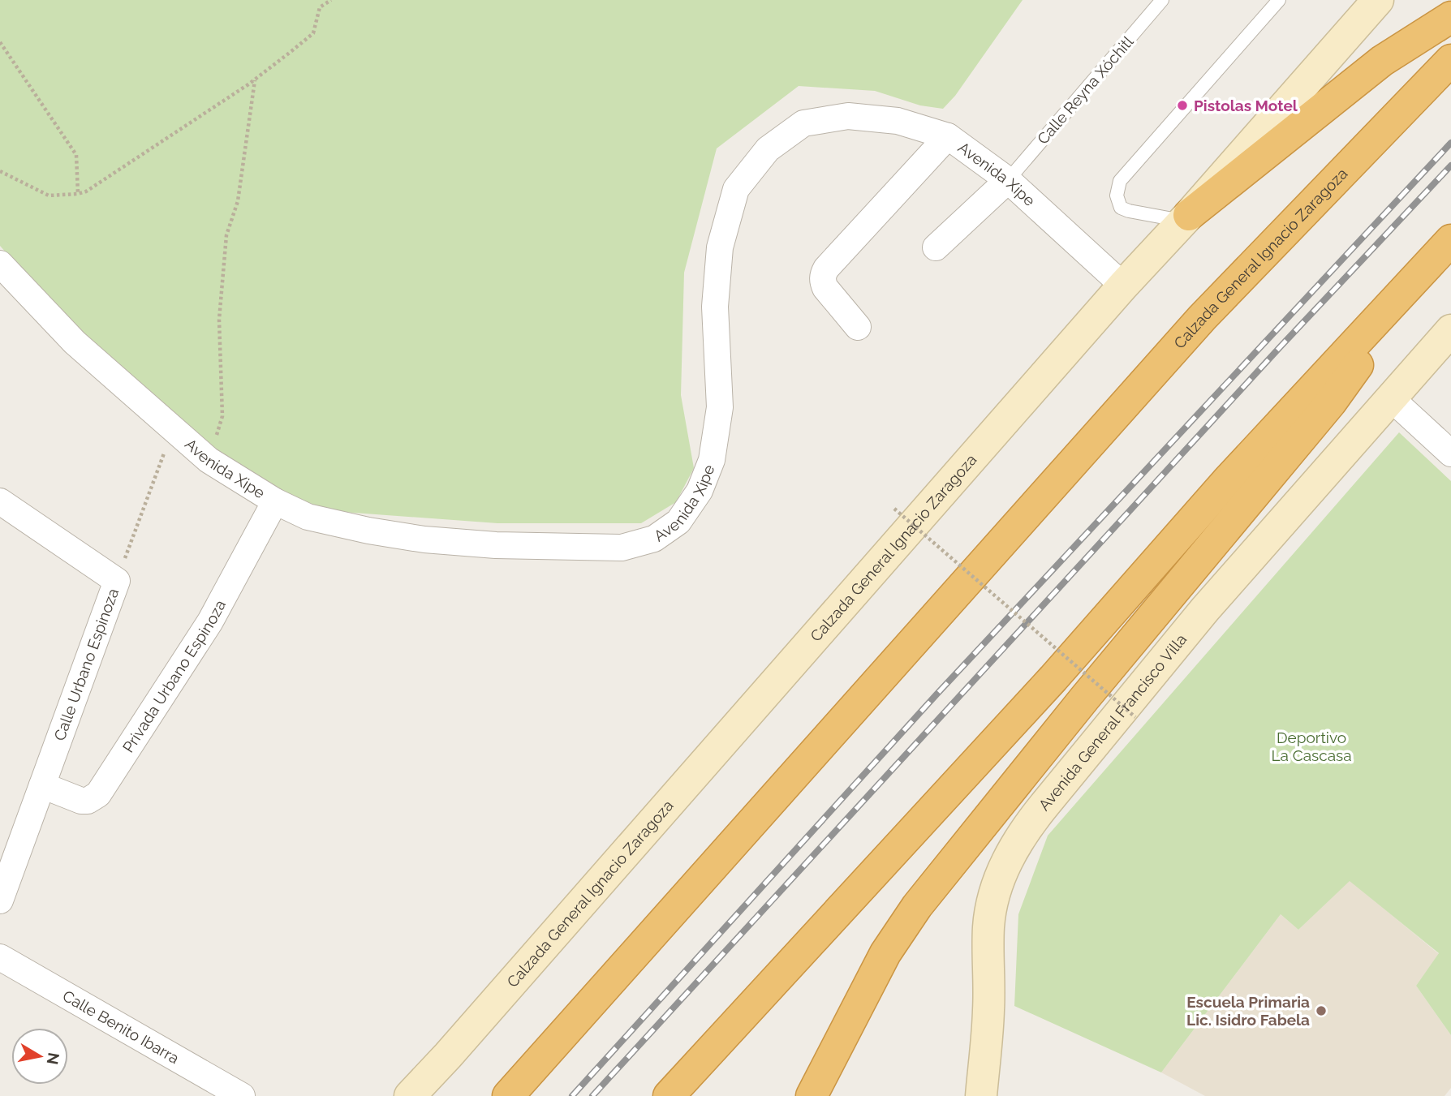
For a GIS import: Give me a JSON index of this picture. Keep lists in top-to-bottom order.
{
  "streets": {
    "highway": ["Calzada General Ignacio Zaragoza"],
    "main road": ["Avenida General Francisco Villa"],
    "street": [
      "Avenida Xipe",
      "Calle Urbano Espinoza",
      "Privada Urbano Espinoza",
      "Calle Benito Ibarra"
    ],
    "lane": ["Calle Reyna Xóchitl"]
  },
  "crossings": [
    ["Calle Reyna Xóchitl", "Avenida Xipe"],
    ["Avenida Xipe", "Calzada General Ignacio Zaragoza"],
    ["Avenida Xipe", "Calle Urbano Espinoza"],
    ["Avenida Xipe", "Privada Urbano Espinoza"],
    ["Calle Urbano Espinoza", "Privada Urbano Espinoza"]
  ],
  "parks": ["Deportivo La Cascasa"],
  "places": ["Pistolas Motel", "Escuela Primaria Lic. Isidro Fabela"],
  "north": "right"
}
